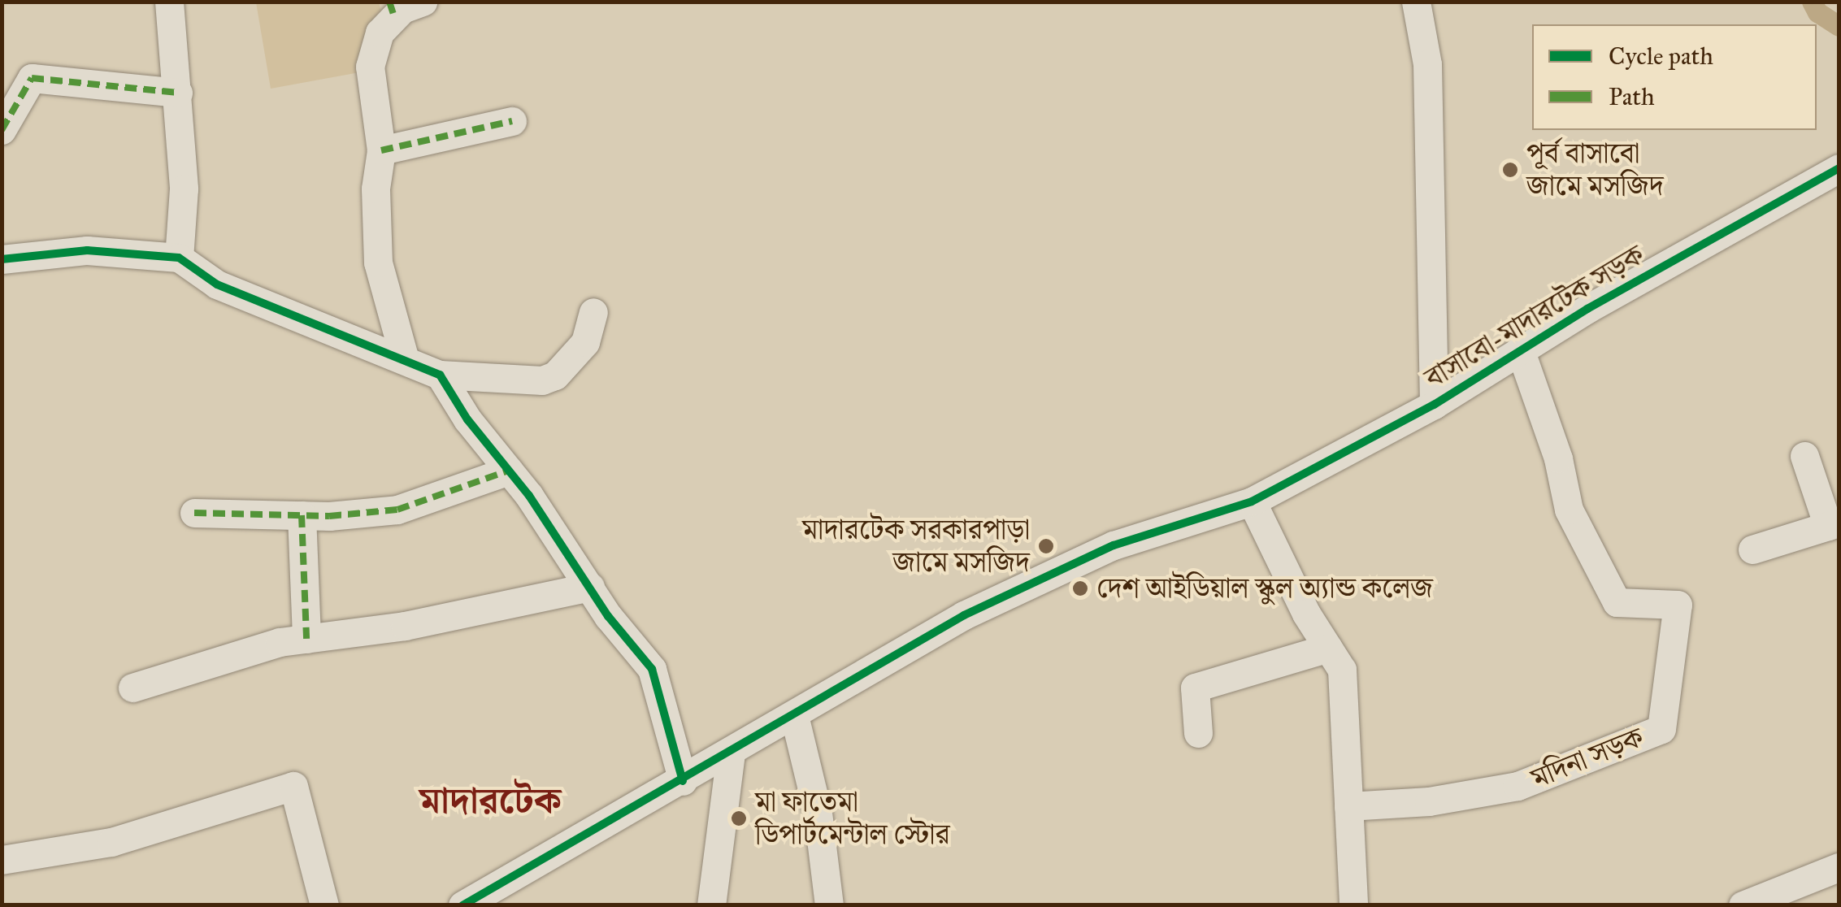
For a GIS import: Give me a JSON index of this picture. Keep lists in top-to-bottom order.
{
  "streets": {
    "street": ["বাসাবো-মাদারটেক সড়ক", "মদিনা সড়ক"]
  },
  "crossings": [
    ["বাসাবো-মাদারটেক সড়ক", "মদিনা সড়ক"]
  ],
  "districts": ["মাদারটেক"],
  "places": [
    "পূর্ব বাসাবো জামে মসজিদ",
    "মাদারটেক সরকারপাড়া জামে মসজিদ",
    "দেশ আইডিয়াল স্কুল অ্যান্ড কলেজ",
    "মা ফাতেমা ডিপার্টমেন্টাল স্টোর"
  ],
  "legend": ["Cycle path", "Path"]
}
